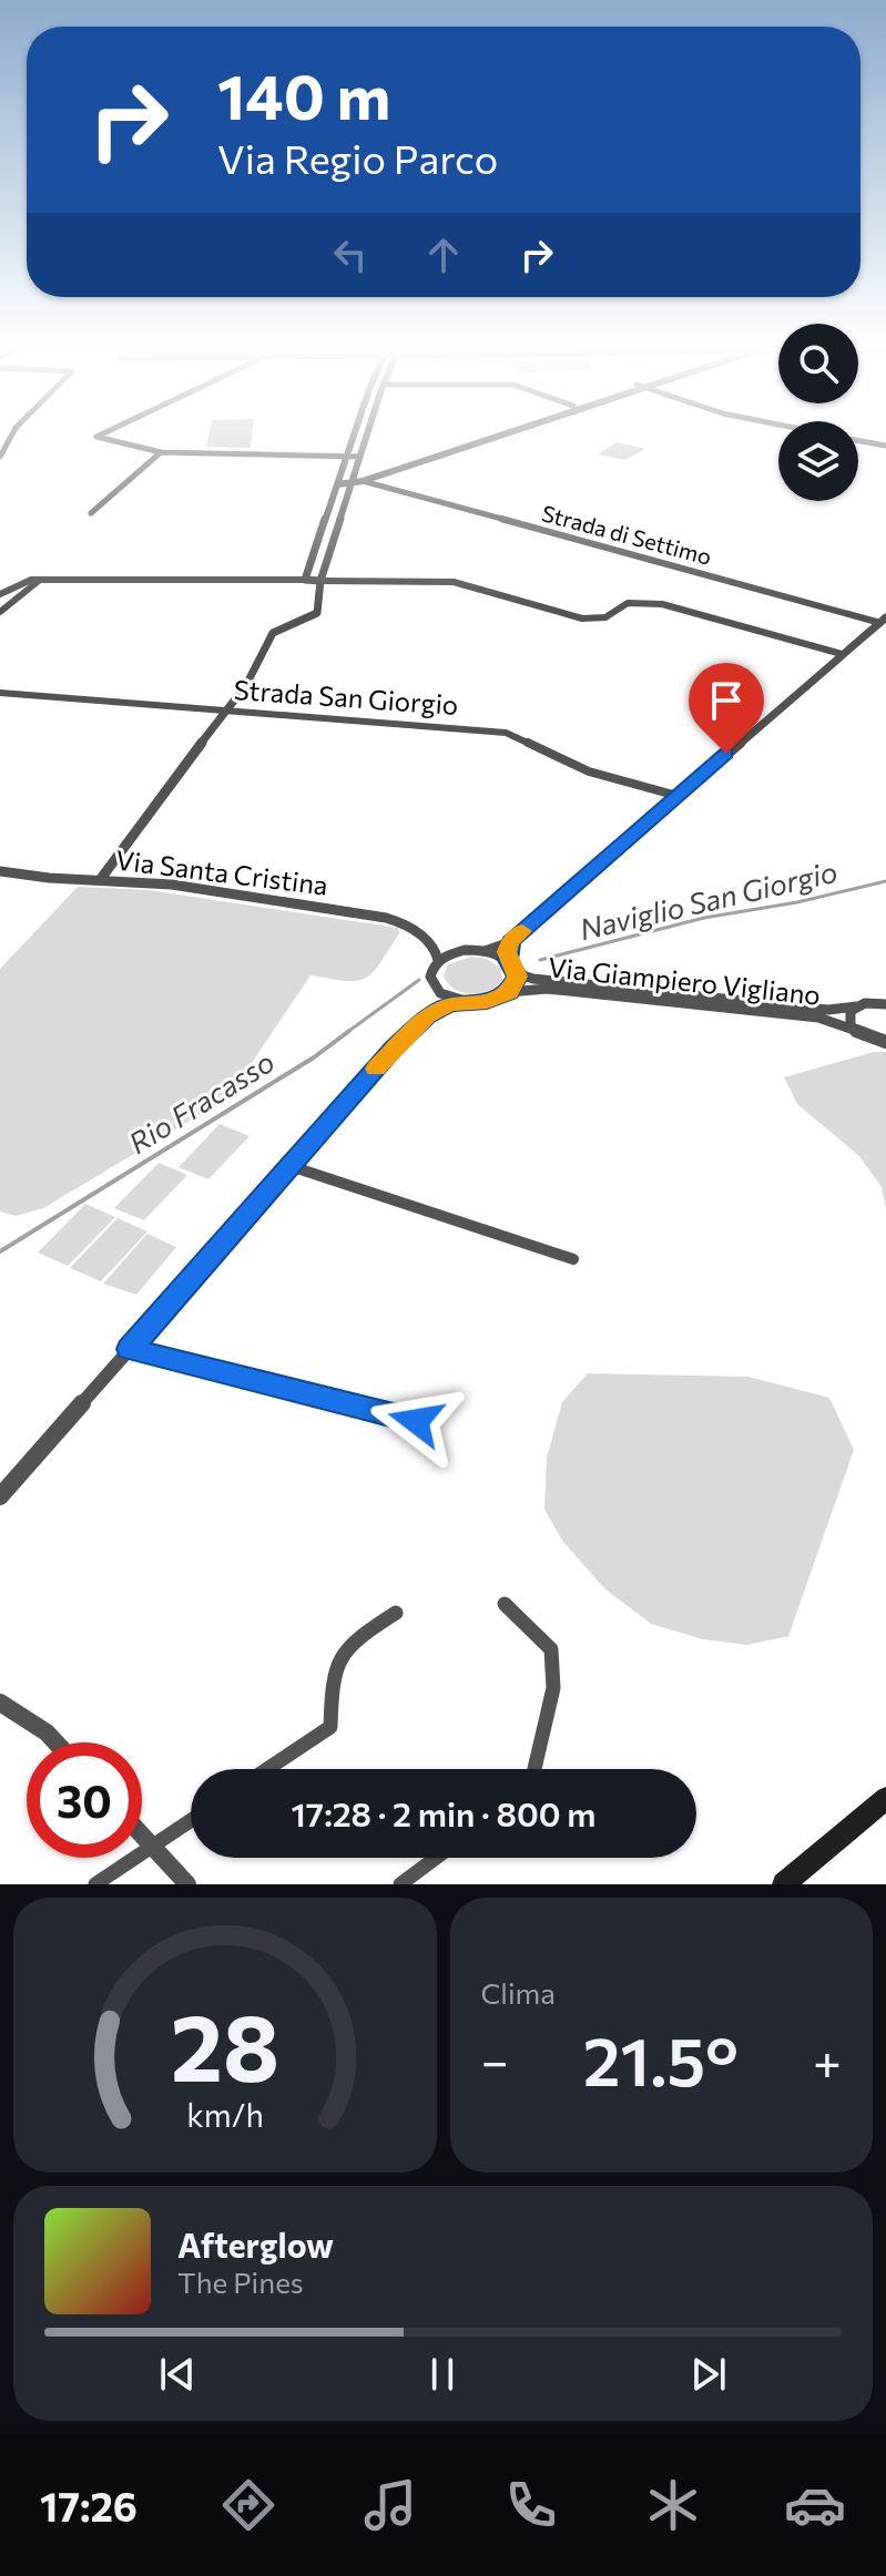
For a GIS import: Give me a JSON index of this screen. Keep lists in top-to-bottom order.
{
  "streets": {
    "street": [
      "Strada di Settimo",
      "Strada San Giorgio",
      "Via Santa Cristina",
      "Via Giampiero Vigliano"
    ]
  },
  "crossings": [
    ["Strada di Settimo", "Strada San Giorgio"],
    ["Via Santa Cristina", "Via Giampiero Vigliano"]
  ],
  "water": ["Naviglio San Giorgio", "Rio Fracasso"],
  "page": {
    "turn": ["140 m", "Via Regio Parco"],
    "limit": "30",
    "trip": "17:28 · 2 min · 800 m",
    "tile": "Clima",
    "heat": ["−", "21.5°", "+"],
    "song": ["Afterglow", "The Pines"],
    "tabs": "17:26",
    "gauge": ["28", "km/h"]
  }
}
